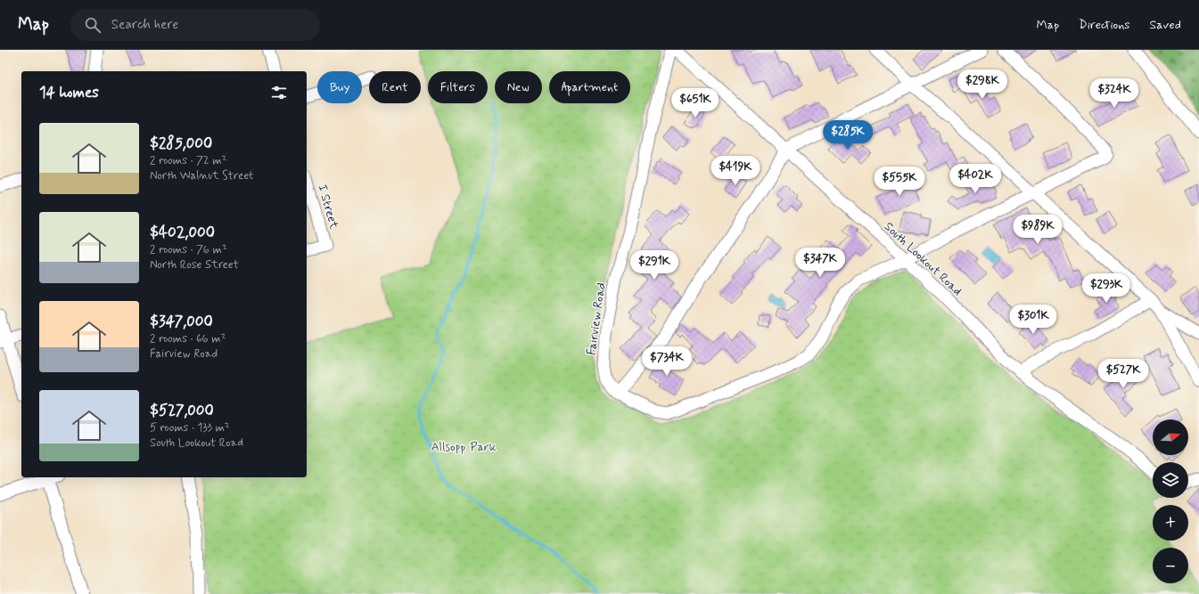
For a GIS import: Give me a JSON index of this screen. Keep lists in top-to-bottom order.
{
  "streets": {
    "street": ["I Street", "South Lookout Road", "Fairview Road"]
  },
  "crossings": [
    ["South Lookout Road", "Fairview Road"]
  ],
  "parks": ["Allsopp Park"],
  "north": "right",
  "page": {
    "header": "Map",
    "search": "Search here",
    "nav": ["Map", "Directions", "Saved"],
    "price": [
      "$298K",
      "$324K",
      "$651K",
      "$285K",
      "$419K",
      "$402K",
      "$555K",
      "$989K",
      "$347K",
      "$291K",
      "$293K",
      "$301K",
      "$734K",
      "$527K"
    ],
    "chip": [
      "Buy",
      "Rent",
      "Filters",
      "New",
      "Apartment"
    ],
    "heading": "14 homes",
    "list": [
      {
        "name": "$285,000",
        "note": "2 rooms · 72 m² · North Walnut Street"
      },
      {
        "name": "$402,000",
        "note": "2 rooms · 76 m² · North Rose Street"
      },
      {
        "name": "$347,000",
        "note": "2 rooms · 66 m² · Fairview Road"
      },
      {
        "name": "$527,000",
        "note": "5 rooms · 133 m² · South Lookout Road"
      }
    ],
    "map_buttons": ["+", "−"]
  }
}
